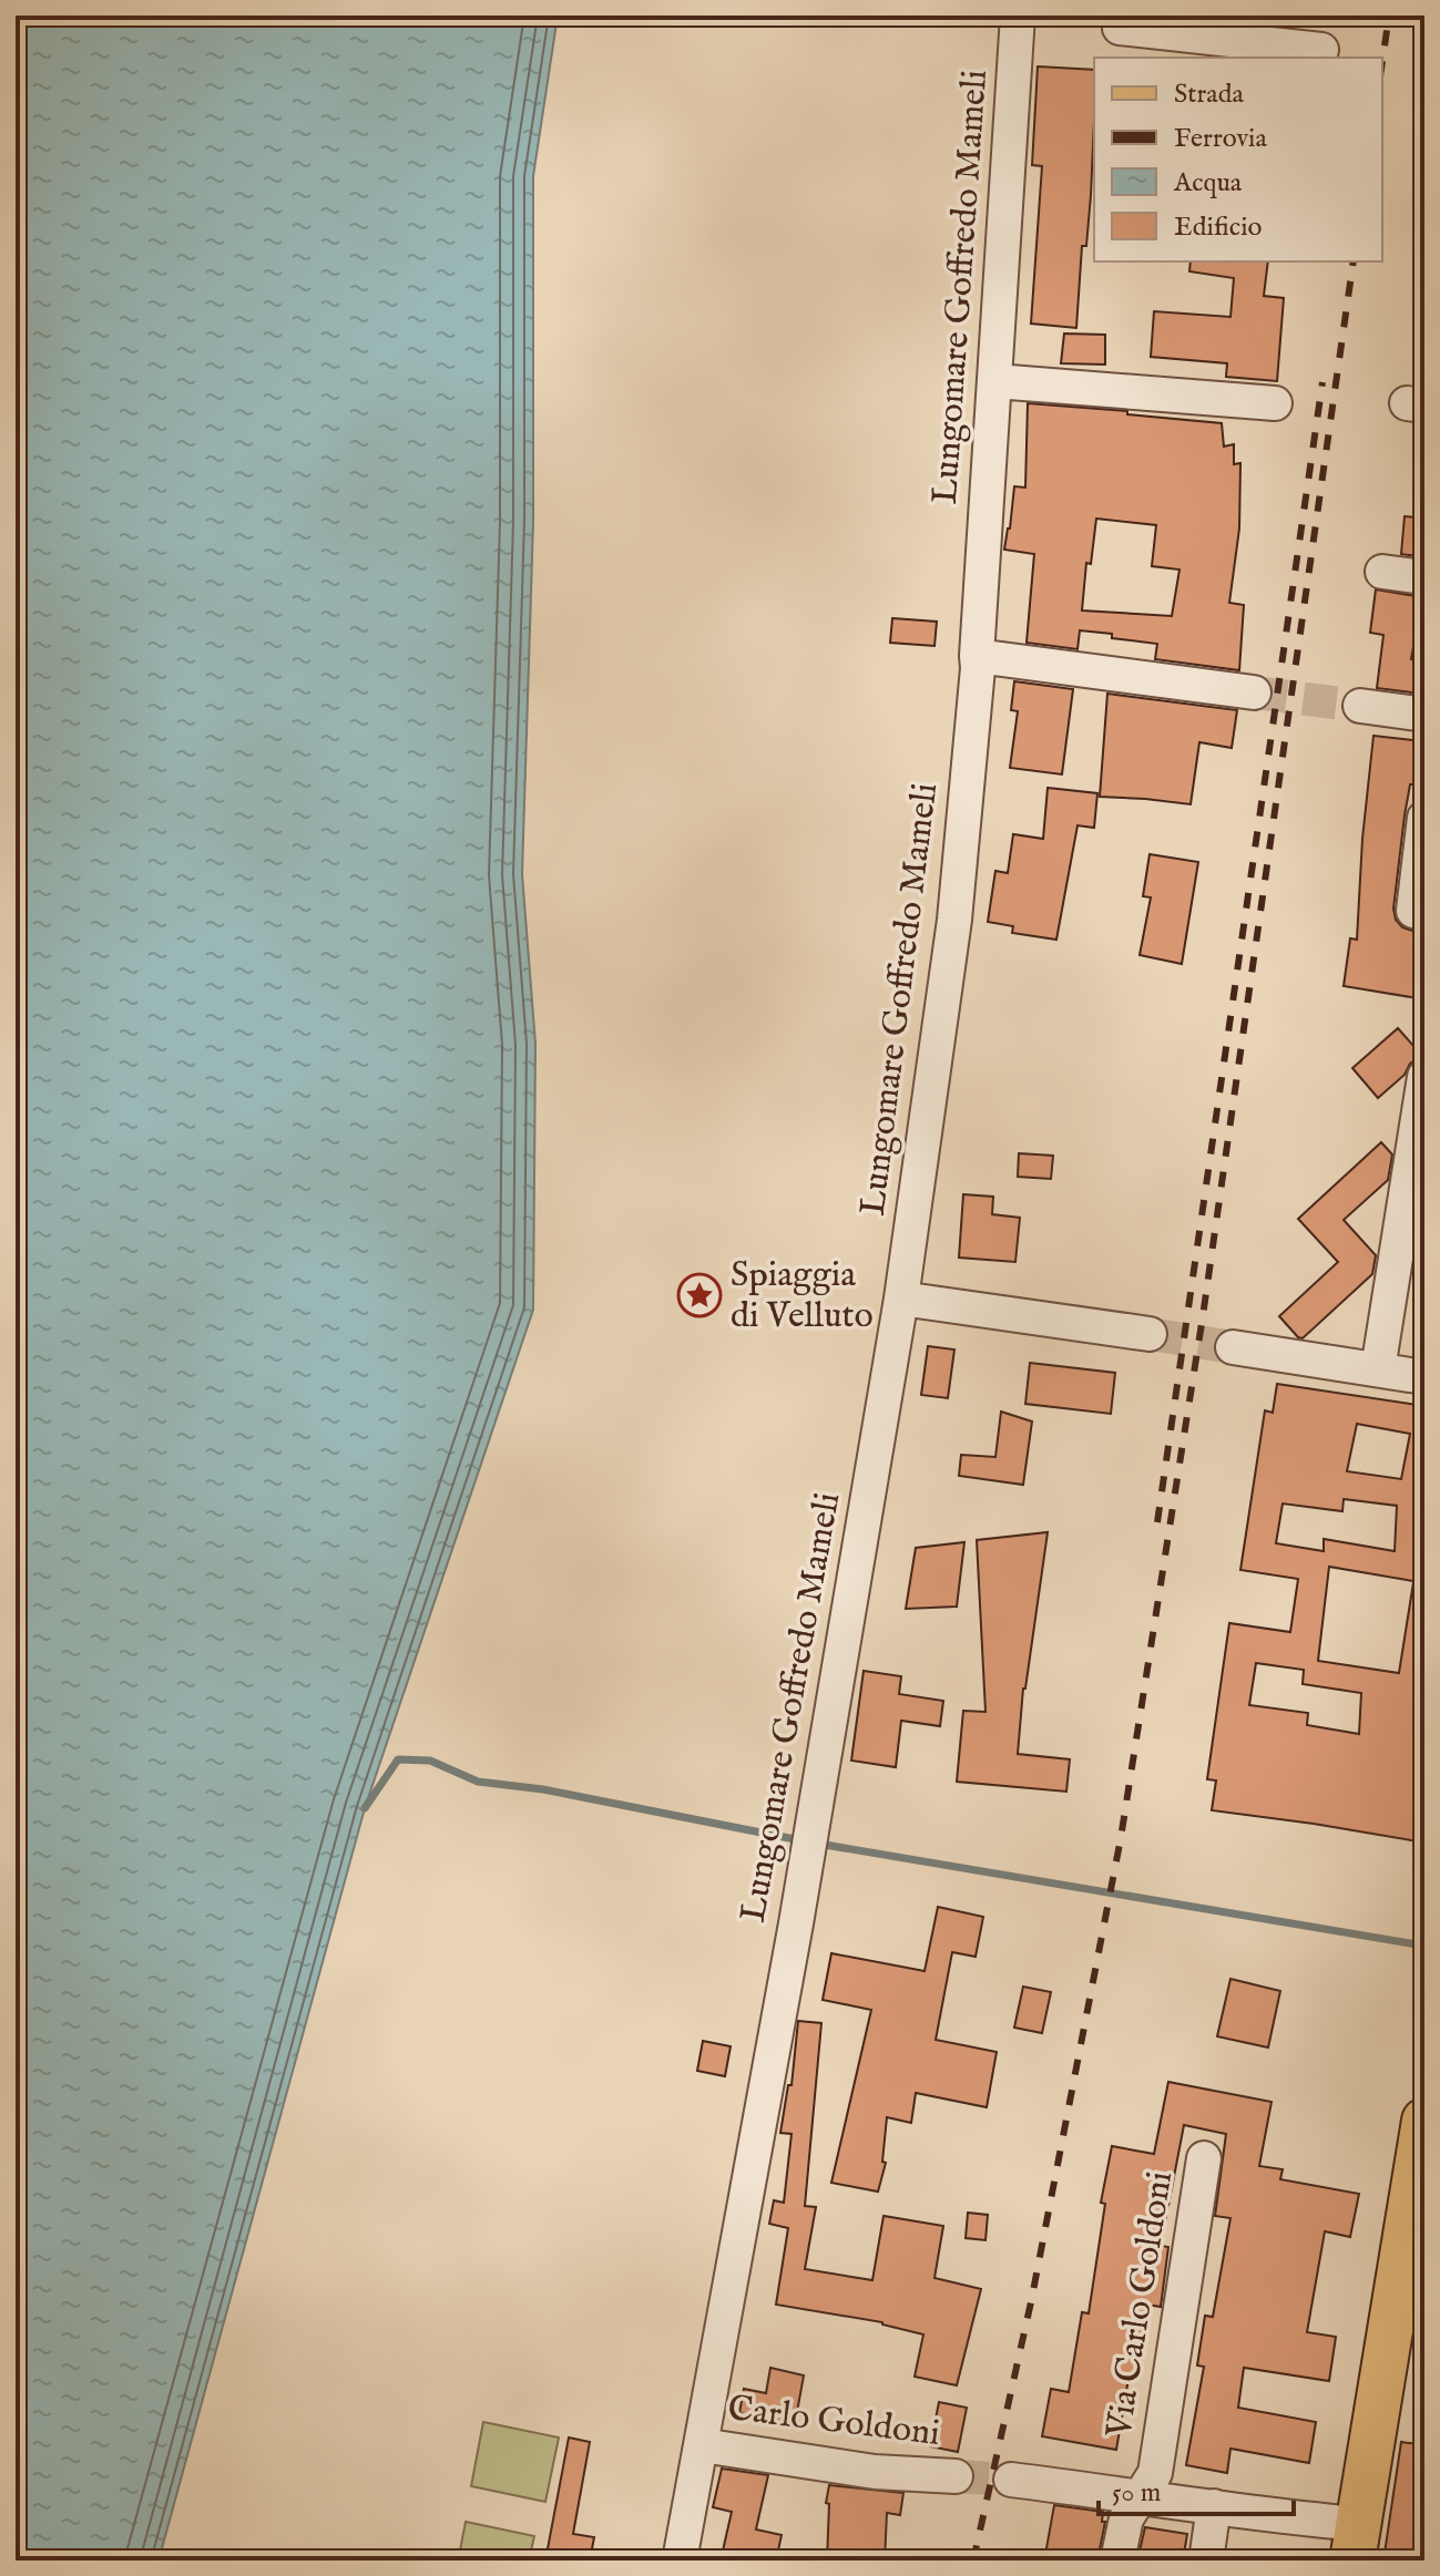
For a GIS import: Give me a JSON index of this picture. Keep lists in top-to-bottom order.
{
  "streets": {
    "street": ["Lungomare Goffredo Mameli", "Via Carlo Goldoni", "Carlo Goldoni"]
  },
  "crossings": [
    ["Lungomare Goffredo Mameli", "Carlo Goldoni"]
  ],
  "places": {
    "place": ["Spiaggia di Velluto"]
  },
  "legend": [
    "Strada",
    "Ferrovia",
    "Acqua",
    "Edificio"
  ],
  "scale_bar": "50 m"
}
